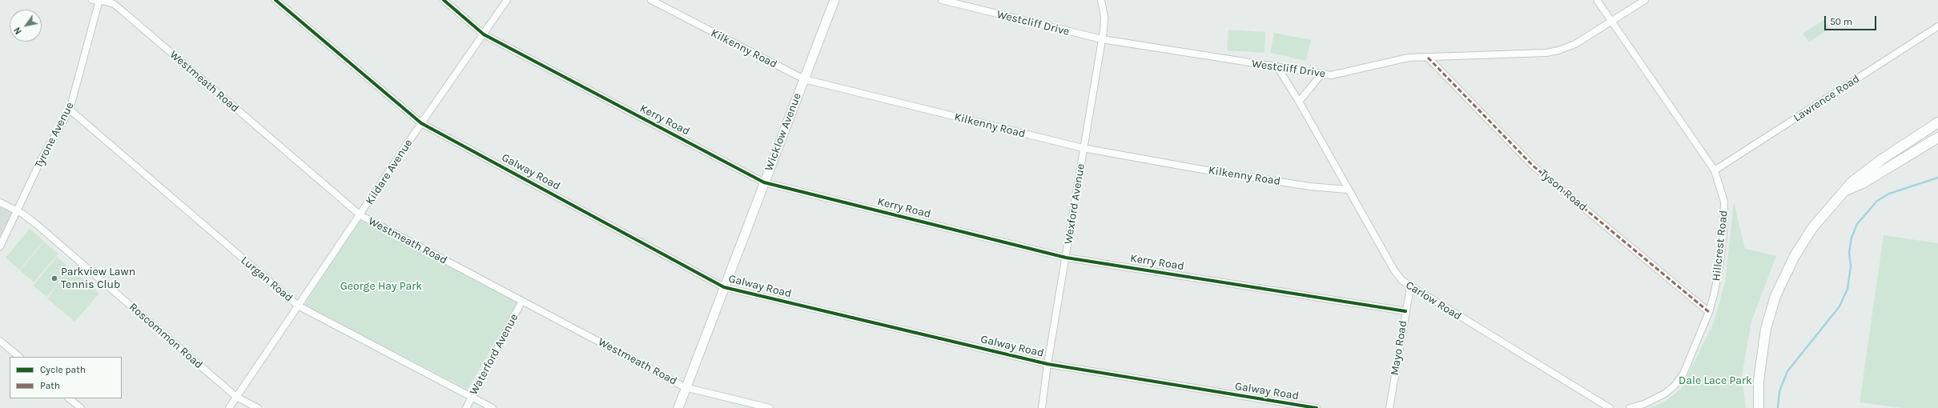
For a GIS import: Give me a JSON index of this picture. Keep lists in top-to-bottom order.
{
  "streets": {
    "street": [
      "Westcliff Drive",
      "Kilkenny Road",
      "Westmeath Road",
      "Lawrence Road",
      "Kerry Road",
      "Wicklow Avenue",
      "Tyrone Avenue",
      "Kildare Avenue",
      "Galway Road",
      "Tyson Road",
      "Wexford Avenue",
      "Hillcrest Road",
      "Lurgan Road",
      "Carlow Road",
      "Roscommon Road",
      "Mayo Road",
      "Waterford Avenue"
    ]
  },
  "crossings": [
    ["Westcliff Drive", "Tyson Road"],
    ["Westcliff Drive", "Wexford Avenue"],
    ["Westcliff Drive", "Hillcrest Road"],
    ["Westcliff Drive", "Carlow Road"],
    ["Kilkenny Road", "Wicklow Avenue"],
    ["Kilkenny Road", "Wexford Avenue"],
    ["Kilkenny Road", "Carlow Road"],
    ["Westmeath Road", "Wicklow Avenue"],
    ["Westmeath Road", "Tyrone Avenue"],
    ["Westmeath Road", "Kildare Avenue"],
    ["Westmeath Road", "Waterford Avenue"],
    ["Lawrence Road", "Hillcrest Road"],
    ["Kerry Road", "Wicklow Avenue"],
    ["Kerry Road", "Kildare Avenue"],
    ["Kerry Road", "Wexford Avenue"],
    ["Kerry Road", "Mayo Road"],
    ["Wicklow Avenue", "Galway Road"],
    ["Tyrone Avenue", "Lurgan Road"],
    ["Tyrone Avenue", "Roscommon Road"],
    ["Kildare Avenue", "Galway Road"],
    ["Kildare Avenue", "Lurgan Road"],
    ["Kildare Avenue", "Roscommon Road"],
    ["Galway Road", "Wexford Avenue"],
    ["Tyson Road", "Hillcrest Road"],
    ["Lurgan Road", "Waterford Avenue"],
    ["Carlow Road", "Mayo Road"]
  ],
  "parks": ["George Hay Park", "Dale Lace Park"],
  "places": ["Parkview Lawn Tennis Club"],
  "legend": ["Cycle path", "Path"],
  "scale_bar": "50 m",
  "north": "bottom left"
}
